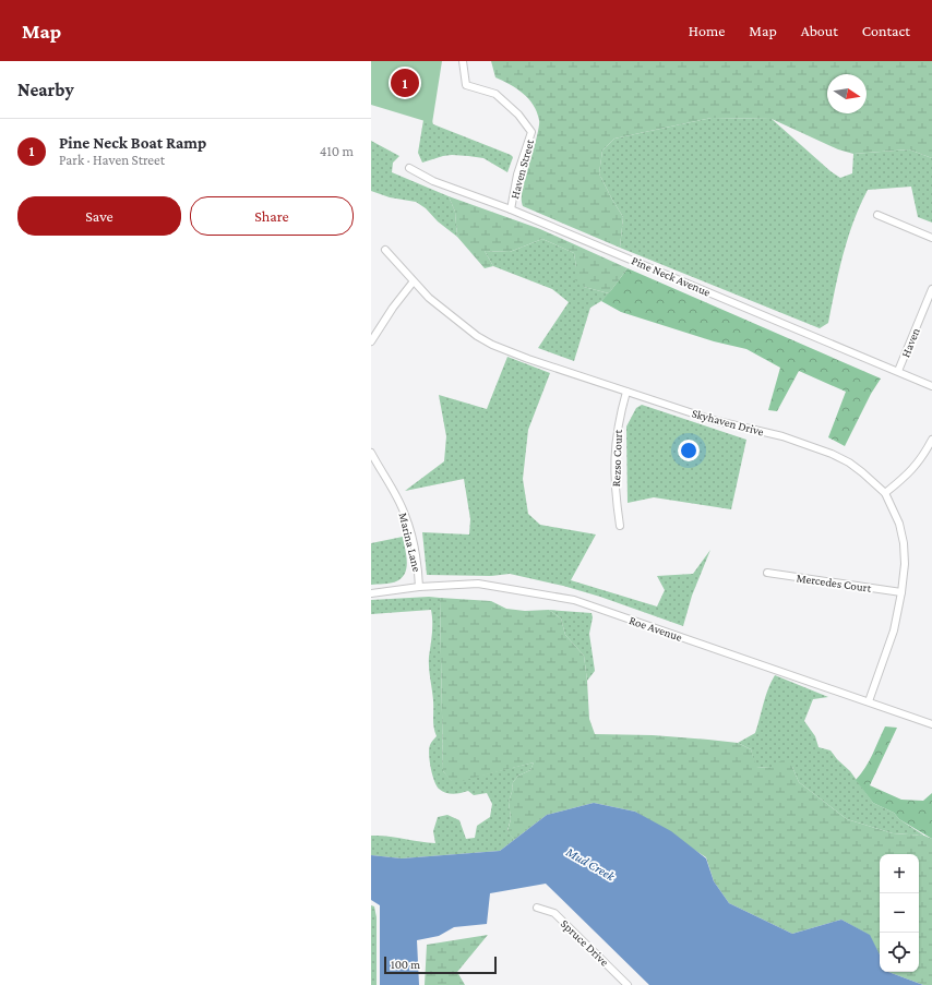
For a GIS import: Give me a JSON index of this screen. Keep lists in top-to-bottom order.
{
  "streets": {
    "street": [
      "Haven Street",
      "Pine Neck Avenue",
      "Haven",
      "Skyhaven Drive",
      "Rezso Court",
      "Marina Lane",
      "Mercedes Court",
      "Roe Avenue",
      "Spruce Drive"
    ]
  },
  "crossings": [
    ["Haven Street", "Pine Neck Avenue"],
    ["Pine Neck Avenue", "Haven"],
    ["Skyhaven Drive", "Rezso Court"],
    ["Skyhaven Drive", "Mercedes Court"],
    ["Skyhaven Drive", "Roe Avenue"],
    ["Marina Lane", "Roe Avenue"]
  ],
  "water": ["Mud Creek"],
  "scale_bar": "100 m",
  "north": "right",
  "page": {
    "header": "Map",
    "nav": [
      "Home",
      "Map",
      "About",
      "Contact"
    ],
    "heading": "Nearby",
    "pins": "1",
    "list": [
      {
        "mark": "1",
        "name": "Pine Neck Boat Ramp",
        "note": "Park · Haven Street",
        "value": "410 m"
      }
    ],
    "buttons": ["Save", "Share"],
    "map_buttons": ["+", "−"],
    "scale": "100 m"
  }
}
